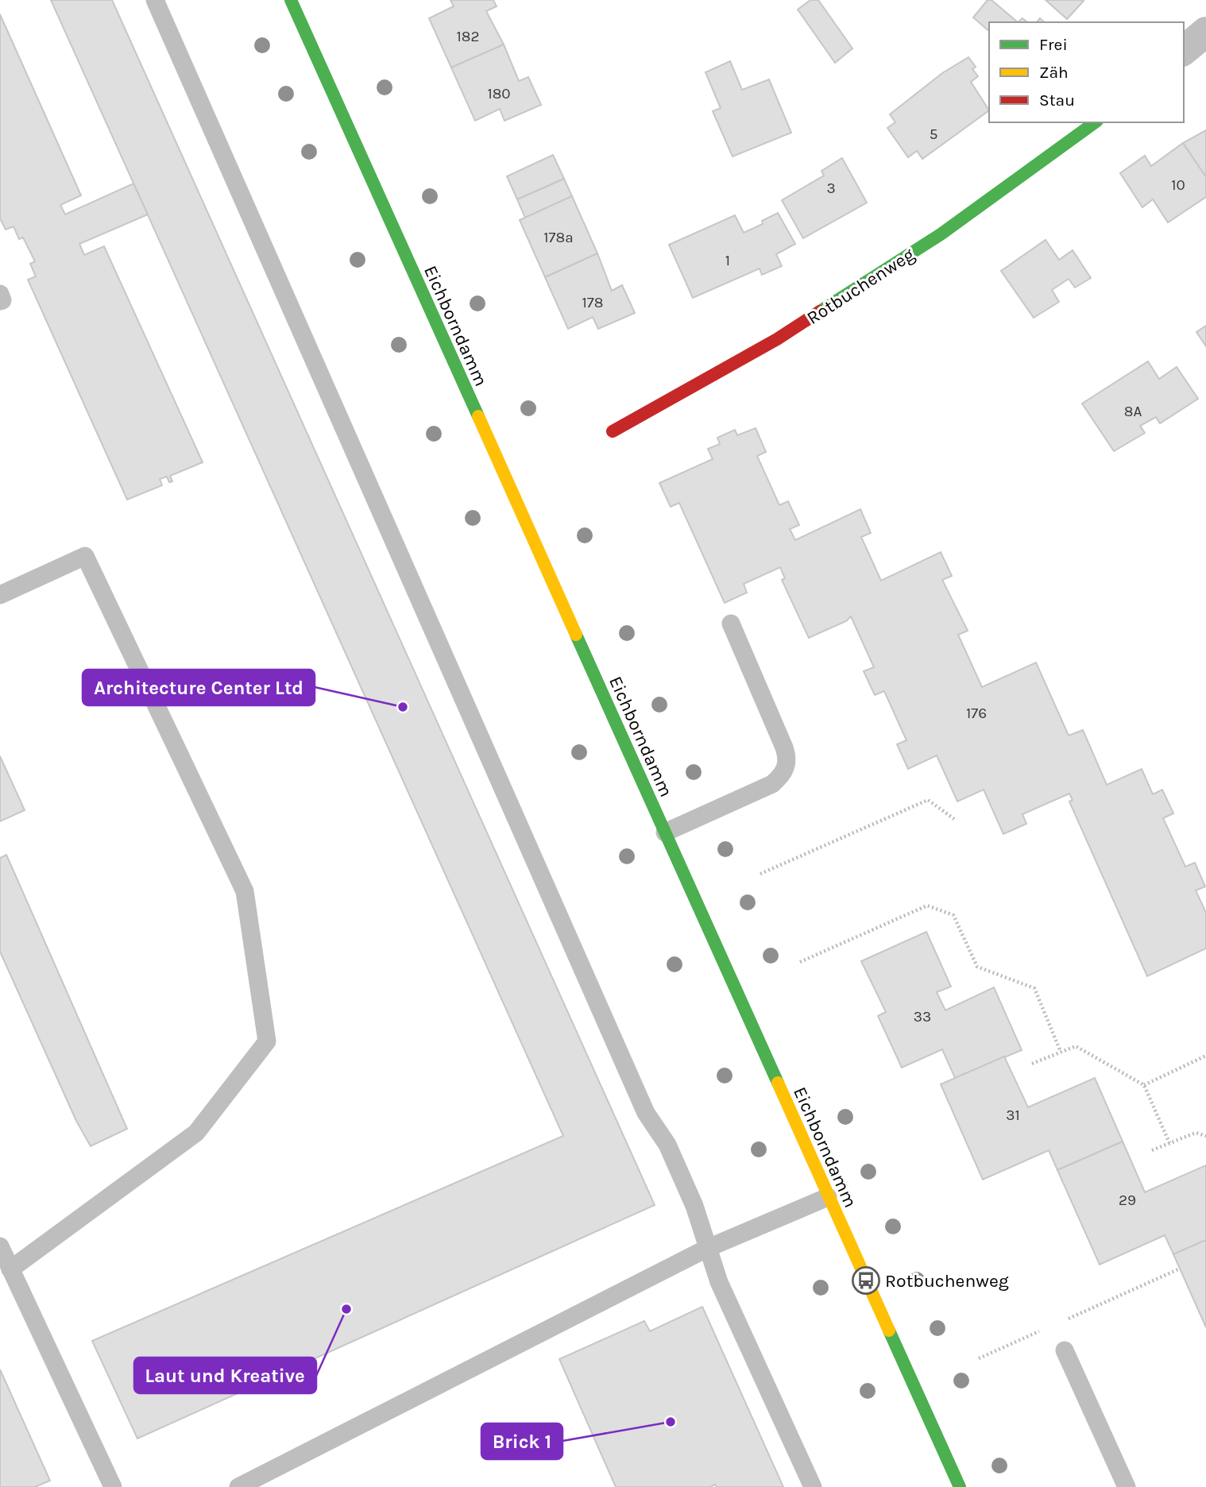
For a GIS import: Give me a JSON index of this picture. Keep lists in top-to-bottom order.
{
  "streets": {
    "main road": ["Rotbuchenweg", "Eichborndamm"]
  },
  "places": {
    "other": ["Architecture Center Ltd", "Laut und Kreative", "Brick 1"],
    "bus stop": ["Rotbuchenweg"]
  },
  "house_numbers": [
    "182",
    "180",
    "5",
    "10",
    "3",
    "178a",
    "1",
    "178",
    "8A",
    "176",
    "33",
    "31",
    "29"
  ],
  "legend": ["Frei", "Zäh", "Stau"]
}
